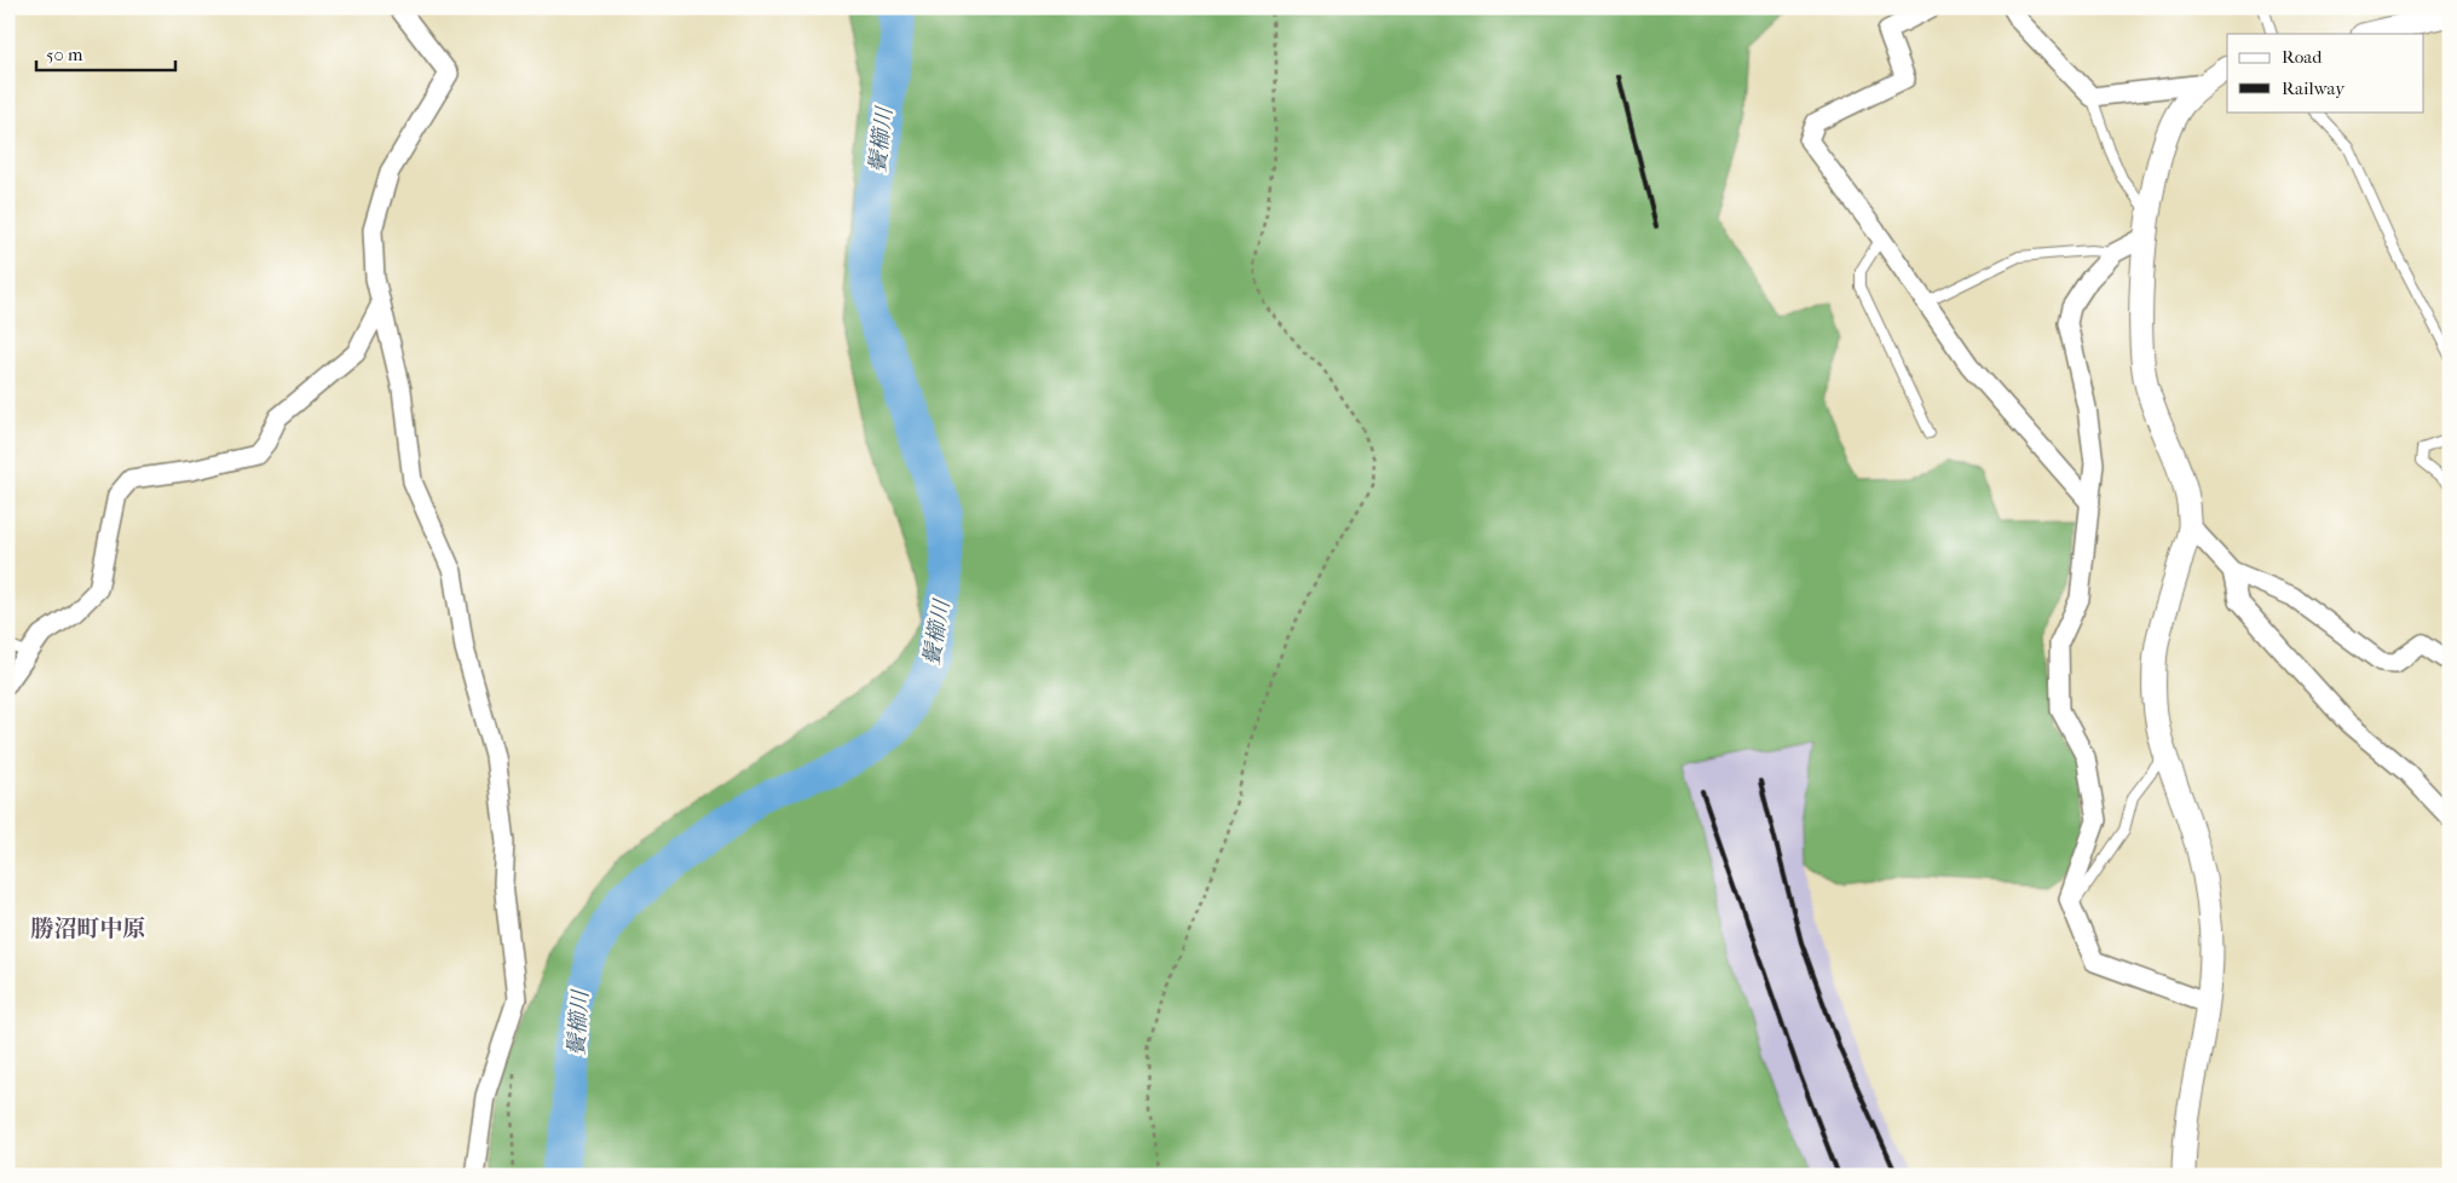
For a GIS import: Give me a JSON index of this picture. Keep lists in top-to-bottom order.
{
  "districts": ["勝沼町中原"],
  "water": ["鬢櫛川"],
  "legend": ["Road", "Railway"],
  "scale_bar": "50 m"
}
